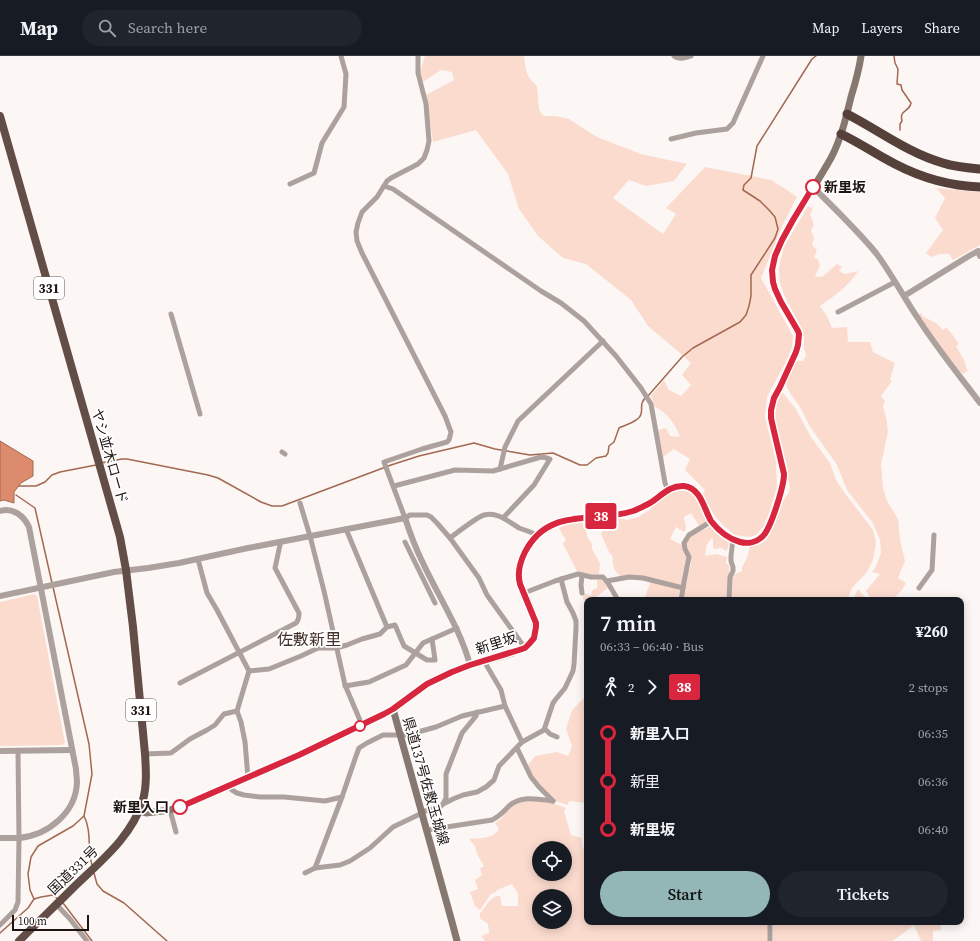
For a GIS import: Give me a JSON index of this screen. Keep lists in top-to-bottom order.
{
  "streets": {
    "highway": ["331", "ヤシ並木ロード", "国道331号"],
    "main road": ["新里坂", "県道137号佐敷玉城線"]
  },
  "crossings": [
    ["ヤシ並木ロード", "県道137号佐敷玉城線"],
    ["ヤシ並木ロード", "国道331号"],
    ["新里坂", "県道137号佐敷玉城線"],
    ["県道137号佐敷玉城線", "国道331号"]
  ],
  "districts": ["佐敷新里"],
  "places": ["新里坂", "新里入口"],
  "lines": ["bus line 38"],
  "scale_bar": "100 m",
  "page": {
    "header": "Map",
    "search": "Search here",
    "nav": ["Map", "Layers", "Share"],
    "on_map": "38",
    "heading": ["7 min", "06:33 – 06:40 · Bus", "¥260"],
    "legs": ["2", "38", "2 stops"],
    "list": [
      {
        "name": "新里入口",
        "value": "06:35"
      },
      {
        "name": "新里",
        "value": "06:36"
      },
      {
        "name": "新里坂",
        "value": "06:40"
      }
    ],
    "buttons": ["Start", "Tickets"],
    "scale": "100 m"
  }
}
